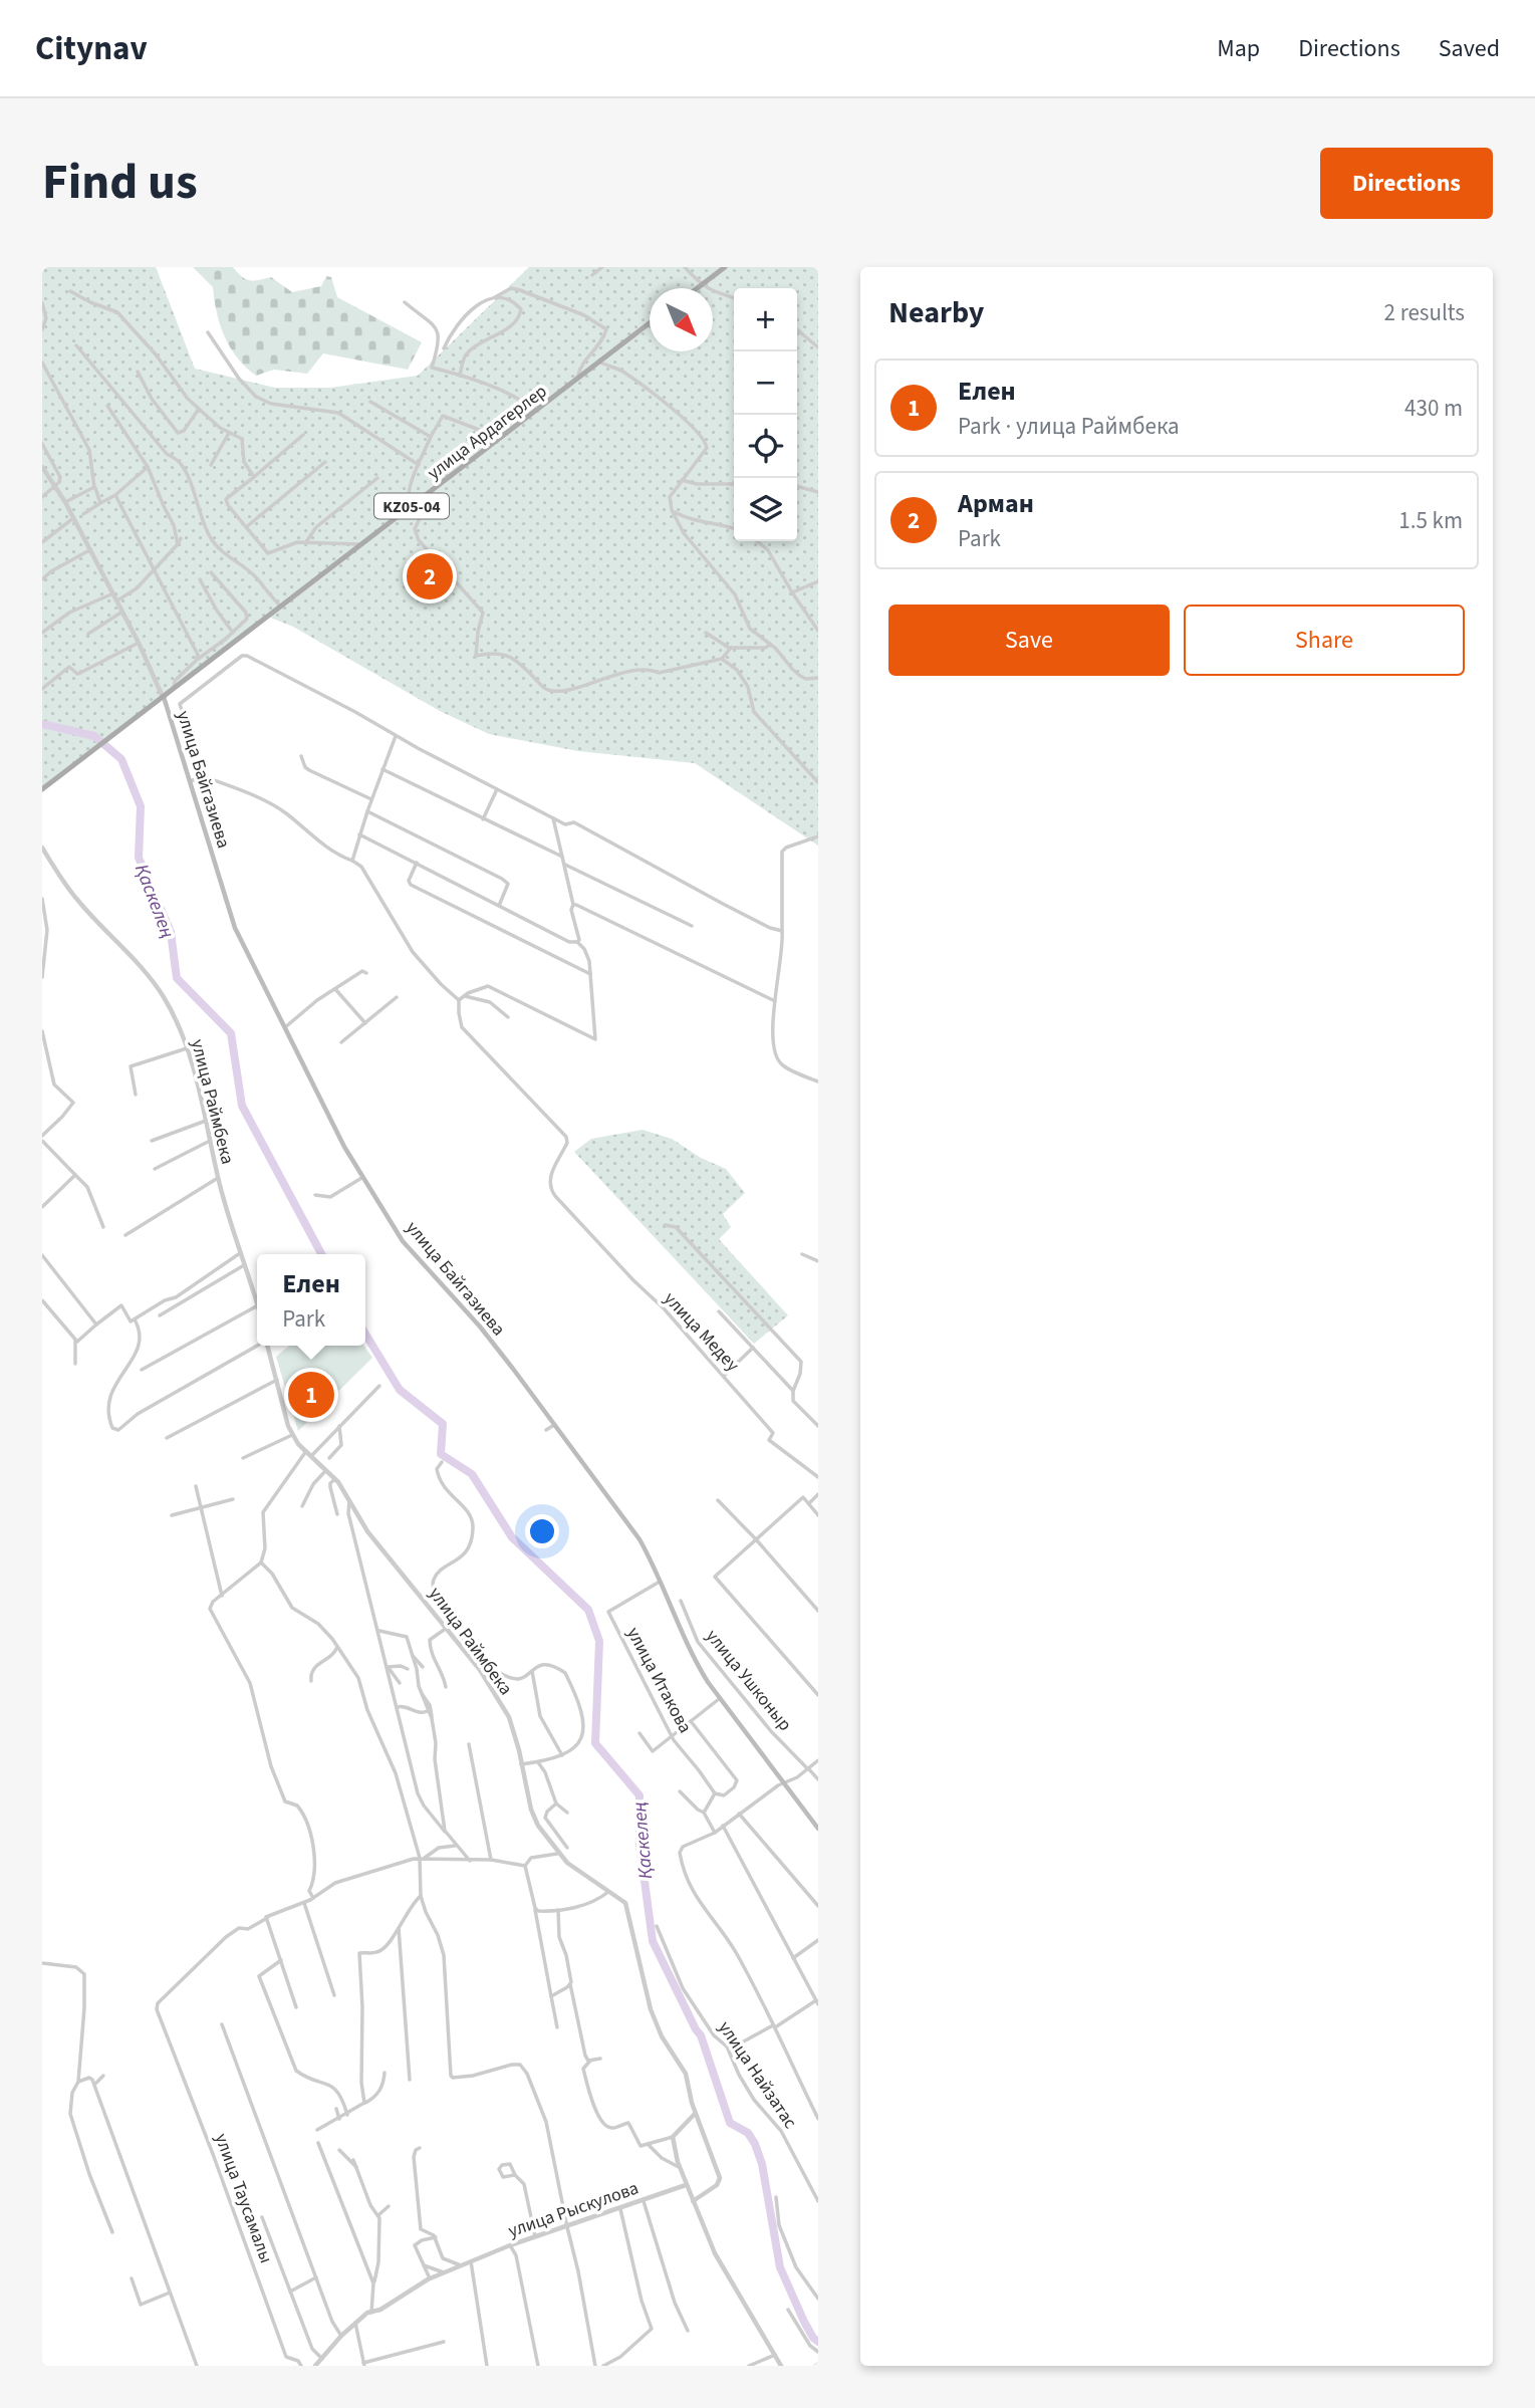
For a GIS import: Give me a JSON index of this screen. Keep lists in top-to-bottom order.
{
  "streets": {
    "main road": ["улица Ардагерлер", "KZ05-04", "улица Байгазиева"],
    "street": [
      "улица Раймбека",
      "улица Медеу",
      "улица Итакова",
      "улица Ушконыр",
      "улица Найзатас",
      "улица Таусамалы",
      "улица Рыскулова"
    ]
  },
  "crossings": [
    ["улица Ардагерлер", "KZ05-04"],
    ["улица Ардагерлер", "улица Байгазиева"],
    ["KZ05-04", "улица Байгазиева"],
    ["улица Байгазиева", "улица Итакова"]
  ],
  "water": ["Қаскелең"],
  "north": "bottom right",
  "page": {
    "header": "Citynav",
    "nav": ["Map", "Directions", "Saved"],
    "title": "Find us",
    "buttons": [
      "Directions",
      ["Save", "Share"]
    ],
    "heading": ["Nearby", "2 results"],
    "map_buttons": ["+", "−"],
    "list": [
      {
        "mark": "1",
        "name": "Елен",
        "note": "Park · улица Раймбека",
        "value": "430 m"
      },
      {
        "mark": "2",
        "name": "Арман",
        "note": "Park",
        "value": "1.5 km"
      }
    ],
    "pins": ["2", "1"],
    "popup": ["Елен", "Park"]
  }
}
